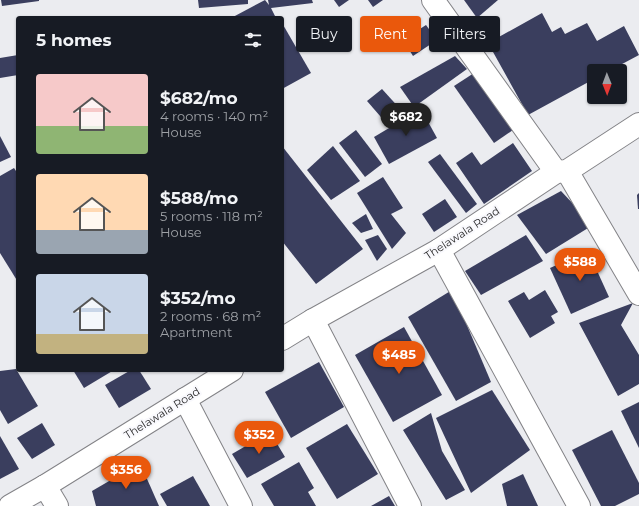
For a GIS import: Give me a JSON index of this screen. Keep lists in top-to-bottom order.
{
  "streets": {
    "street": ["Thelawala Road"]
  },
  "north": "bottom",
  "page": {
    "chip": ["Buy", "Rent", "Filters"],
    "heading": "5 homes",
    "list": [
      {
        "name": "$682/mo",
        "note": "4 rooms · 140 m² · House"
      },
      {
        "name": "$588/mo",
        "note": "5 rooms · 118 m² · House"
      },
      {
        "name": "$352/mo",
        "note": "2 rooms · 68 m² · Apartment"
      }
    ],
    "price": [
      "$682",
      "$588",
      "$485",
      "$352",
      "$356"
    ]
  }
}
